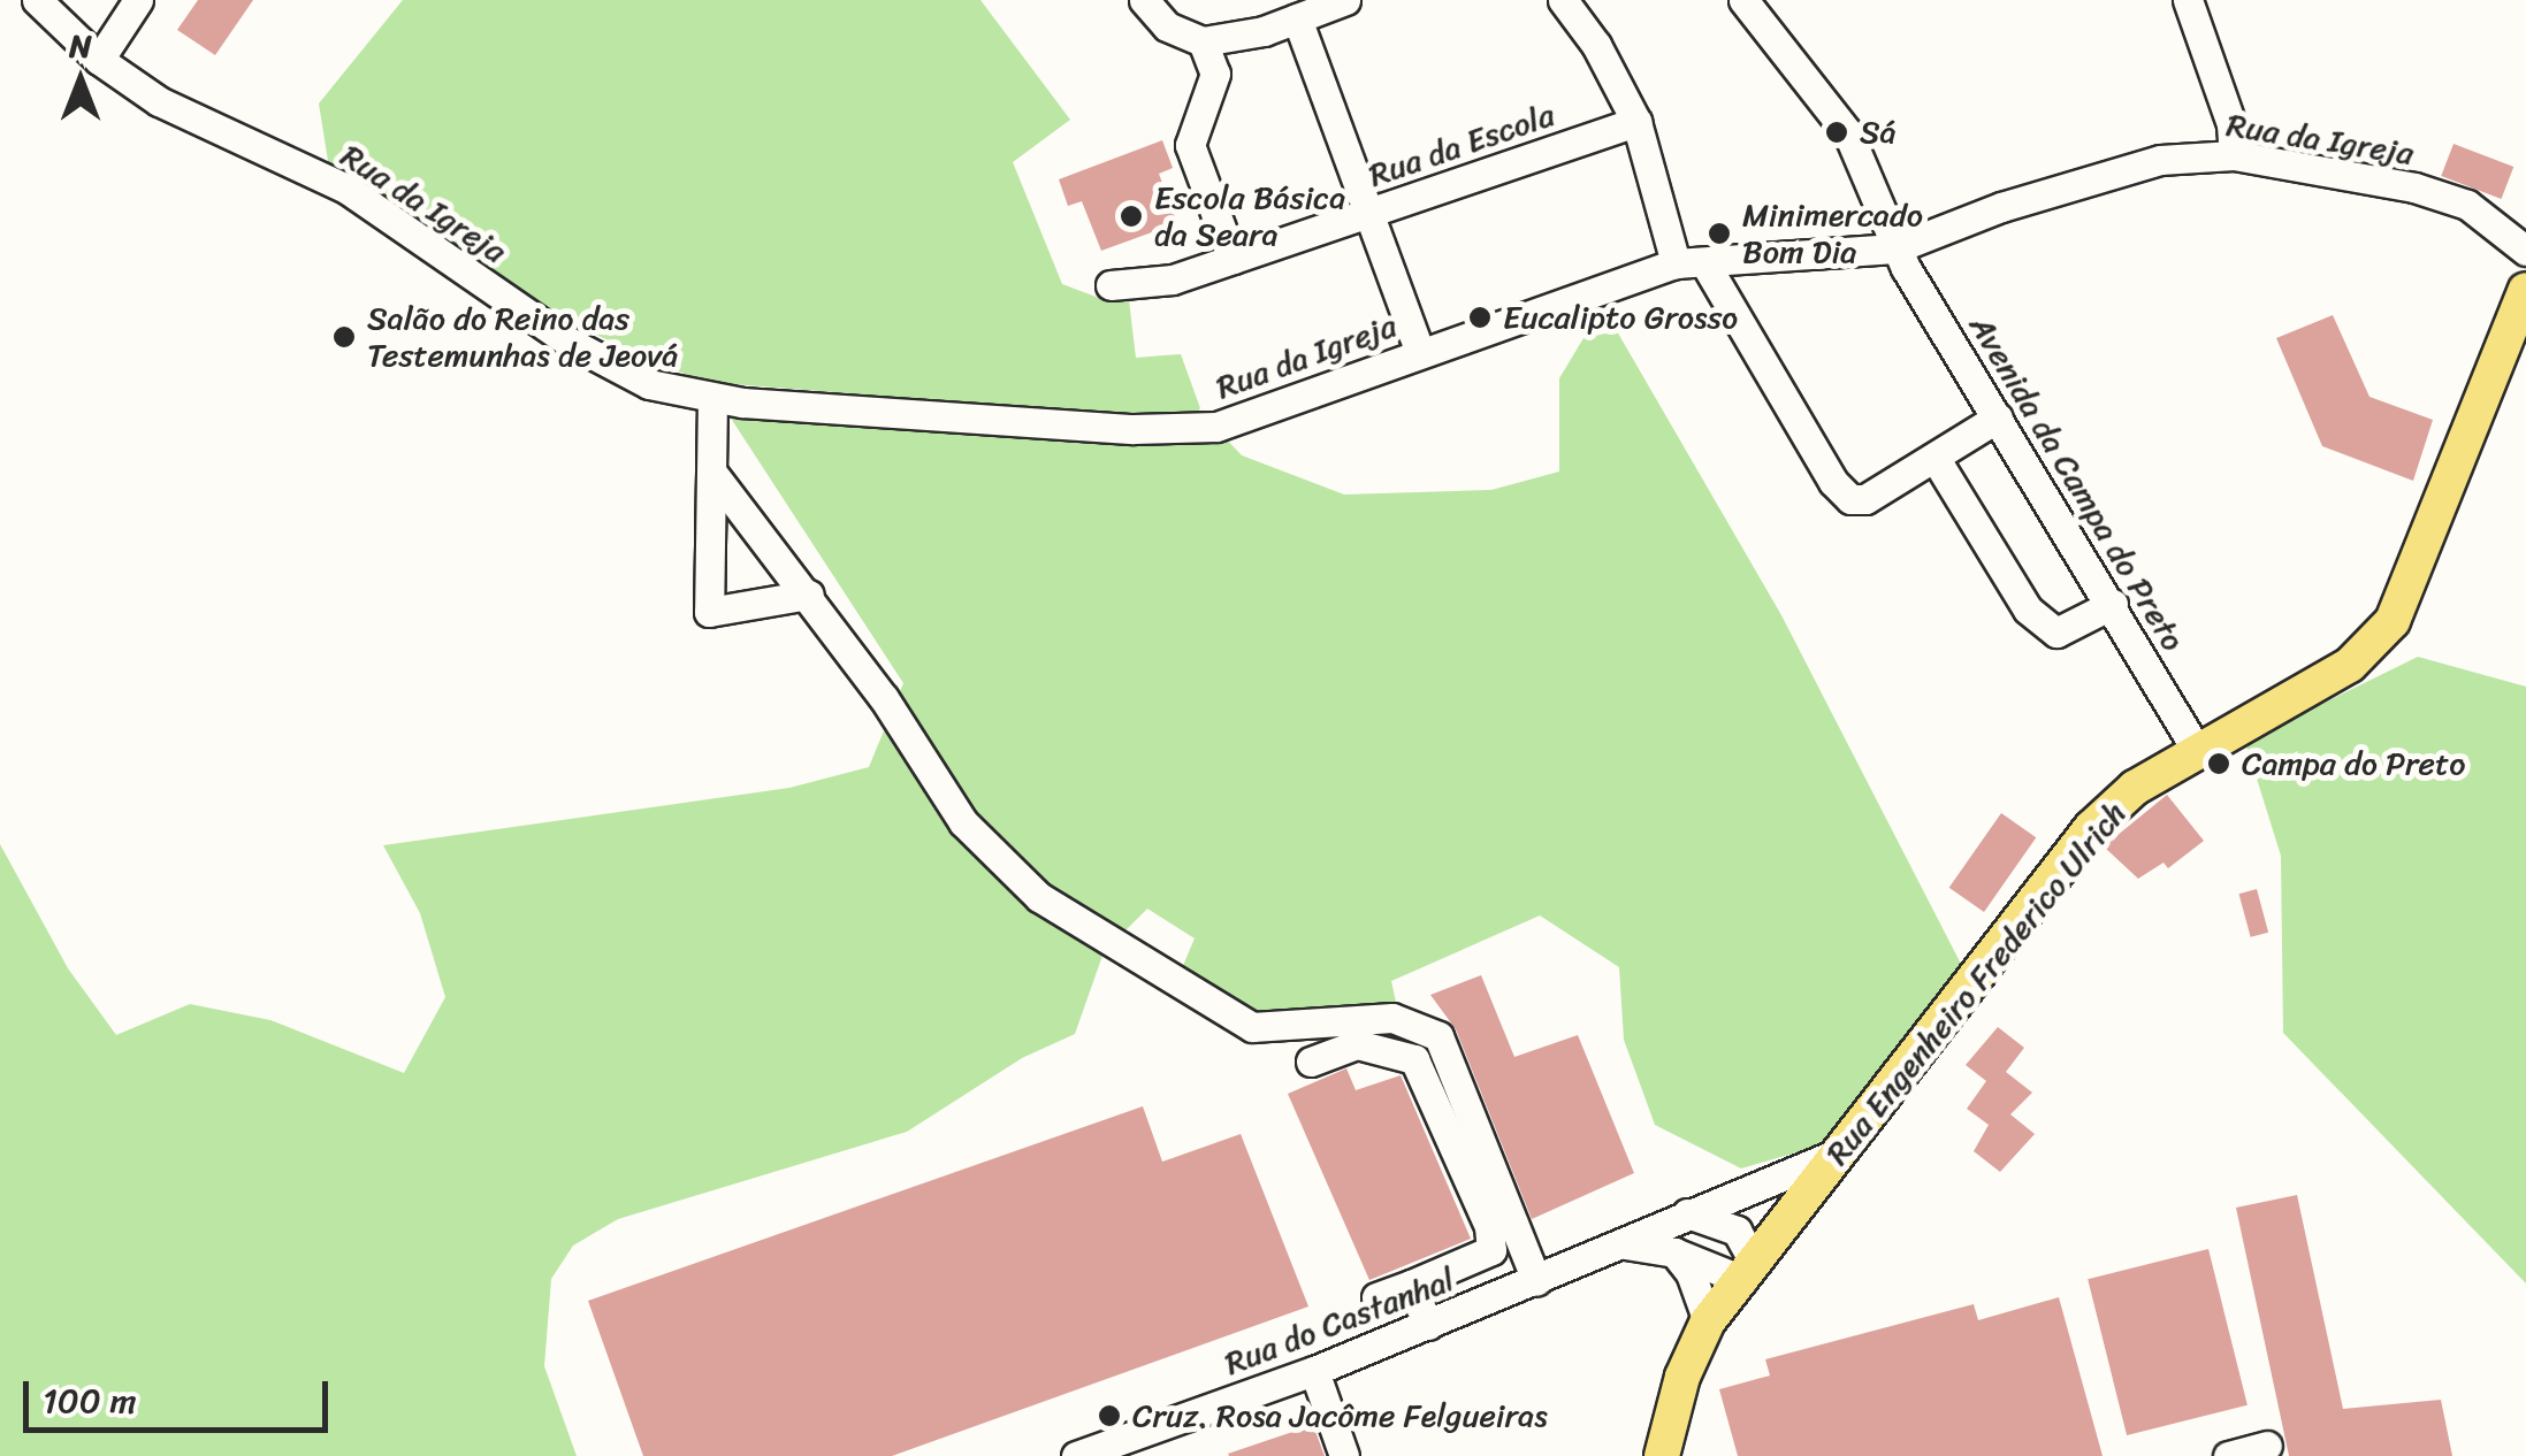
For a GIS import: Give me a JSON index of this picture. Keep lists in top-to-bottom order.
{
  "streets": {
    "main road": ["Rua Engenheiro Frederico Ulrich"],
    "street": [
      "Rua da Igreja",
      "Rua da Escola",
      "Avenida da Campa do Preto",
      "Rua do Castanhal"
    ]
  },
  "crossings": [
    ["Rua da Igreja", "Avenida da Campa do Preto"],
    ["Avenida da Campa do Preto", "Rua Engenheiro Frederico Ulrich"],
    ["Rua Engenheiro Frederico Ulrich", "Rua do Castanhal"]
  ],
  "places": [
    "Sá",
    "Escola Básica da Seara",
    "Minimercado Bom Dia",
    "Eucalipto Grosso",
    "Salão do Reino das Testemunhas de Jeová",
    "Campa do Preto",
    "Cruz. Rosa Jacôme Felgueiras"
  ],
  "scale_bar": "100 m",
  "north": "top"
}
